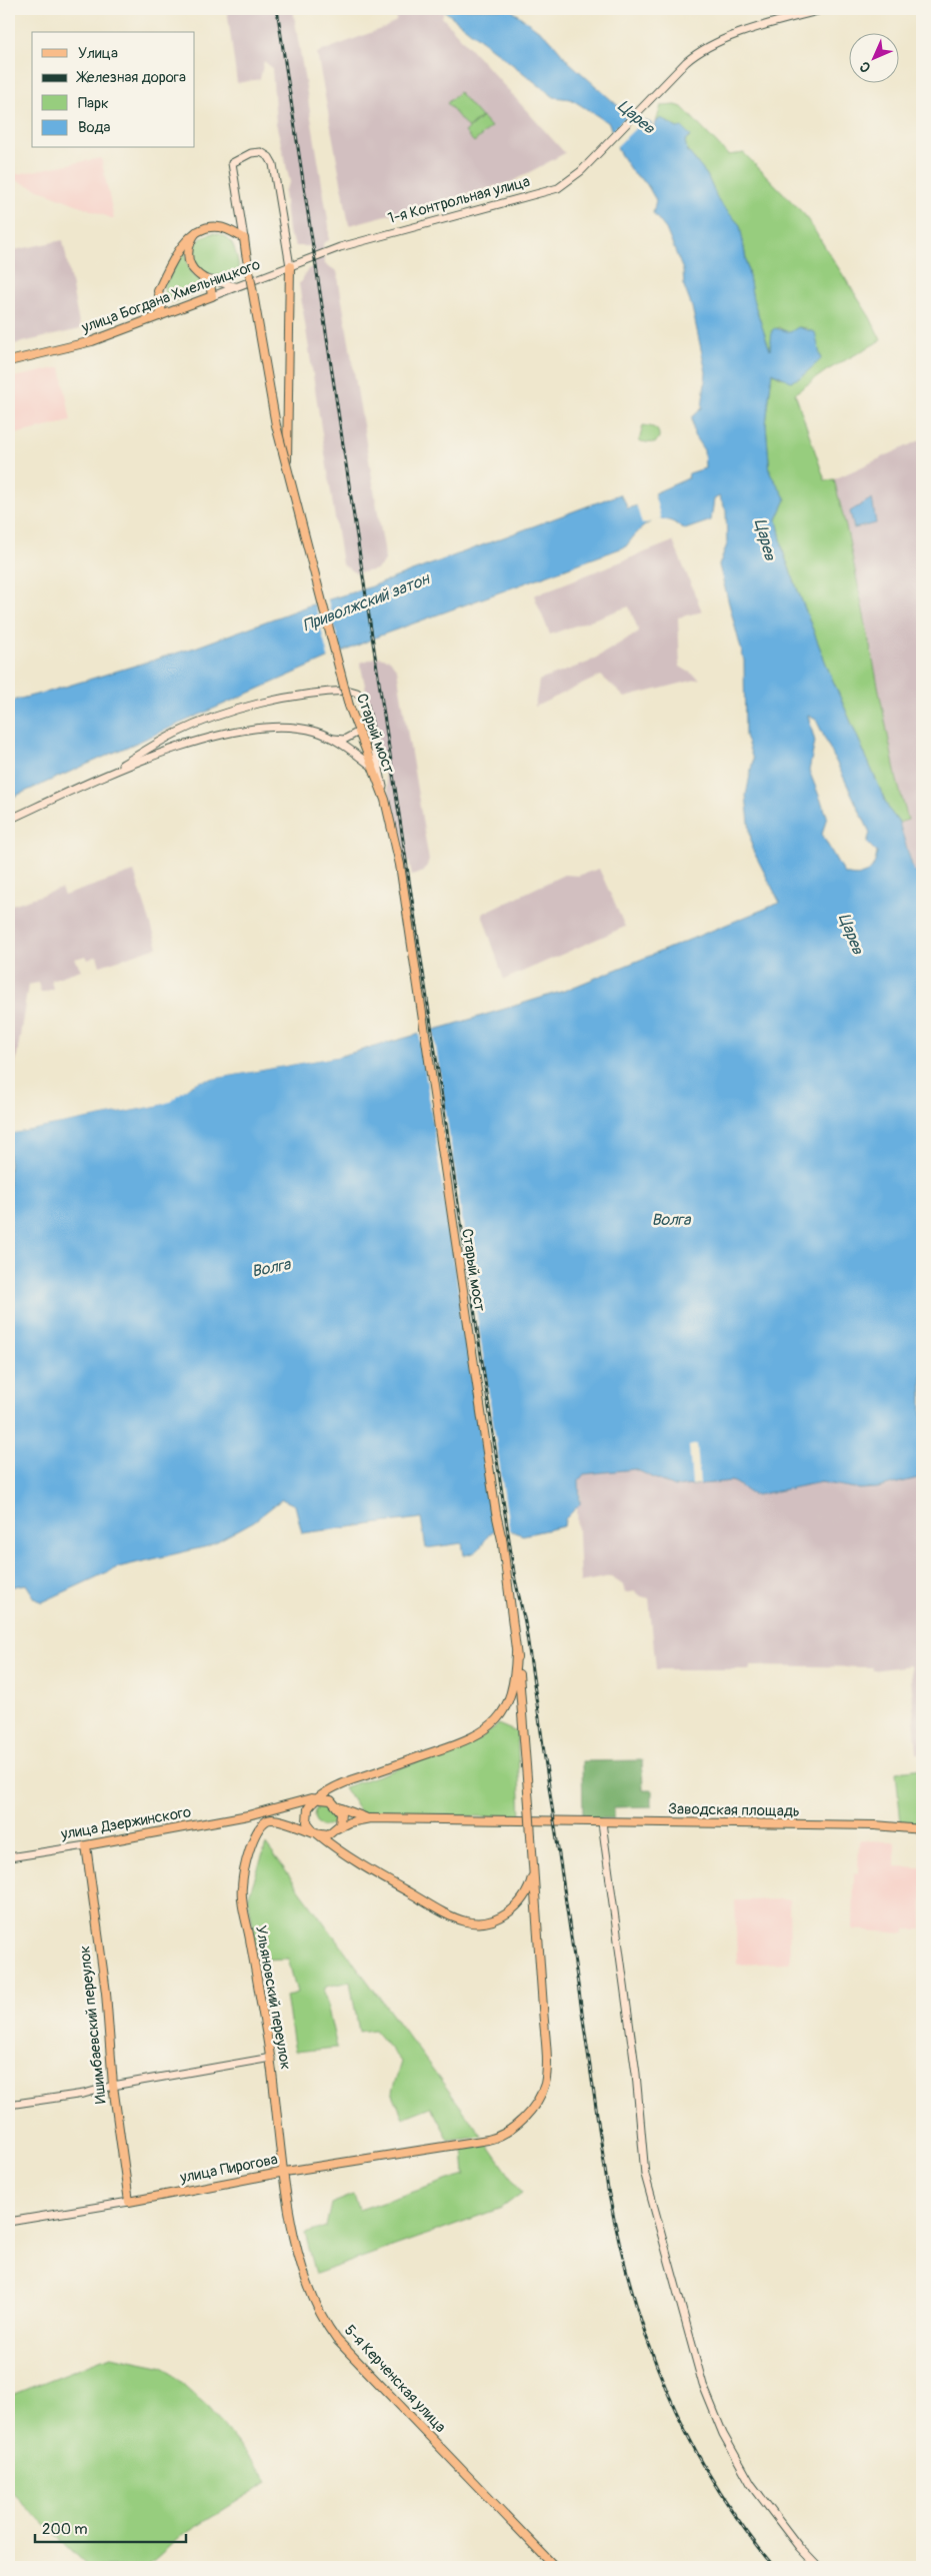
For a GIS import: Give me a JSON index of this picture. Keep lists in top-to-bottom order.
{
  "streets": {
    "main road": [
      "1-я Контрольная улица",
      "улица Богдана Хмельницкого",
      "Старый мост",
      "Заводская площадь",
      "улица Дзержинского",
      "Ульяновский переулок",
      "Ишимбаевский переулок",
      "улица Пирогова",
      "5-я Керченская улица"
    ]
  },
  "crossings": [
    ["1-я Контрольная улица", "улица Богдана Хмельницкого"],
    ["Старый мост", "улица Дзержинского"],
    ["улица Дзержинского", "Ульяновский переулок"],
    ["улица Дзержинского", "Ишимбаевский переулок"],
    ["Ульяновский переулок", "улица Пирогова"],
    ["Ульяновский переулок", "5-я Керченская улица"],
    ["Ишимбаевский переулок", "улица Пирогова"],
    ["улица Пирогова", "5-я Керченская улица"]
  ],
  "water": ["Царев", "Приволжский затон", "Волга"],
  "legend": [
    "Улица",
    "Железная дорога",
    "Парк",
    "Вода"
  ],
  "scale_bar": "200 m",
  "north": "bottom left"
}
